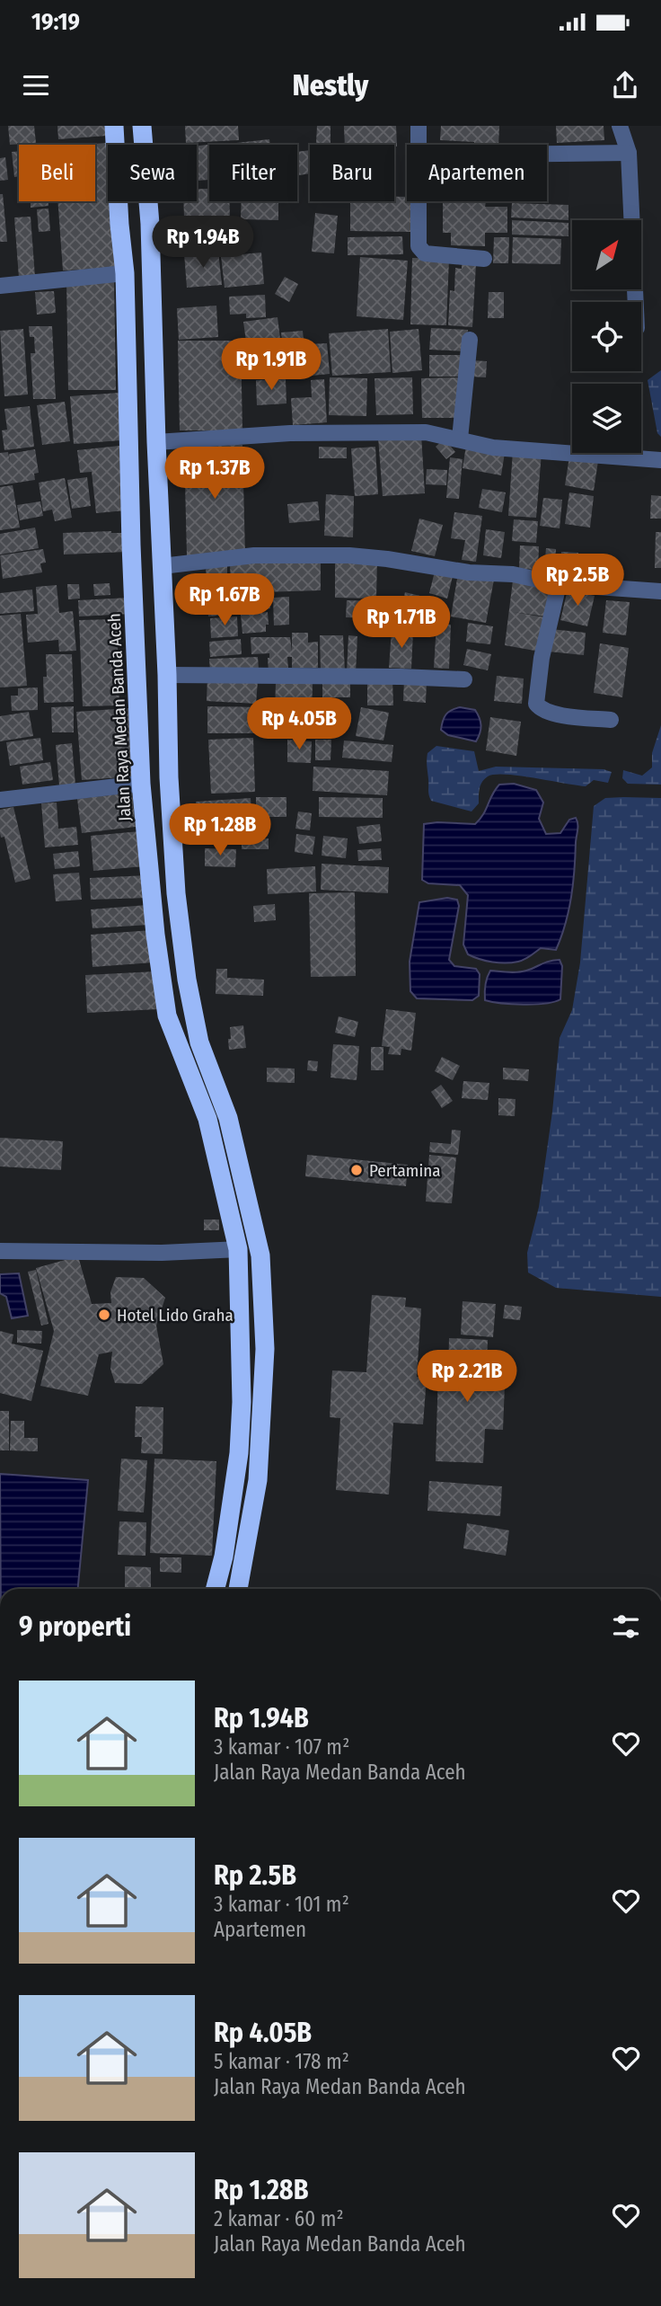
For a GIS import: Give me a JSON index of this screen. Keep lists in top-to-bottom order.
{
  "streets": {
    "highway": ["Jalan Raya Medan Banda Aceh"]
  },
  "places": ["Pertamina", "Hotel Lido Graha"],
  "north": "top right",
  "page": {
    "status": "19:19",
    "header": "Nestly",
    "chip": [
      "Beli",
      "Sewa",
      "Filter",
      "Baru",
      "Apartemen"
    ],
    "price": [
      "Rp 1.94B",
      "Rp 1.91B",
      "Rp 1.37B",
      "Rp 2.5B",
      "Rp 1.67B",
      "Rp 1.71B",
      "Rp 4.05B",
      "Rp 1.28B",
      "Rp 2.21B"
    ],
    "heading": "9 properti",
    "list": [
      {
        "name": "Rp 1.94B",
        "note": "3 kamar · 107 m² · Jalan Raya Medan Banda Aceh"
      },
      {
        "name": "Rp 2.5B",
        "note": "3 kamar · 101 m² · Apartemen"
      },
      {
        "name": "Rp 4.05B",
        "note": "5 kamar · 178 m² · Jalan Raya Medan Banda Aceh"
      },
      {
        "name": "Rp 1.28B",
        "note": "2 kamar · 60 m² · Jalan Raya Medan Banda Aceh"
      }
    ]
  }
}
